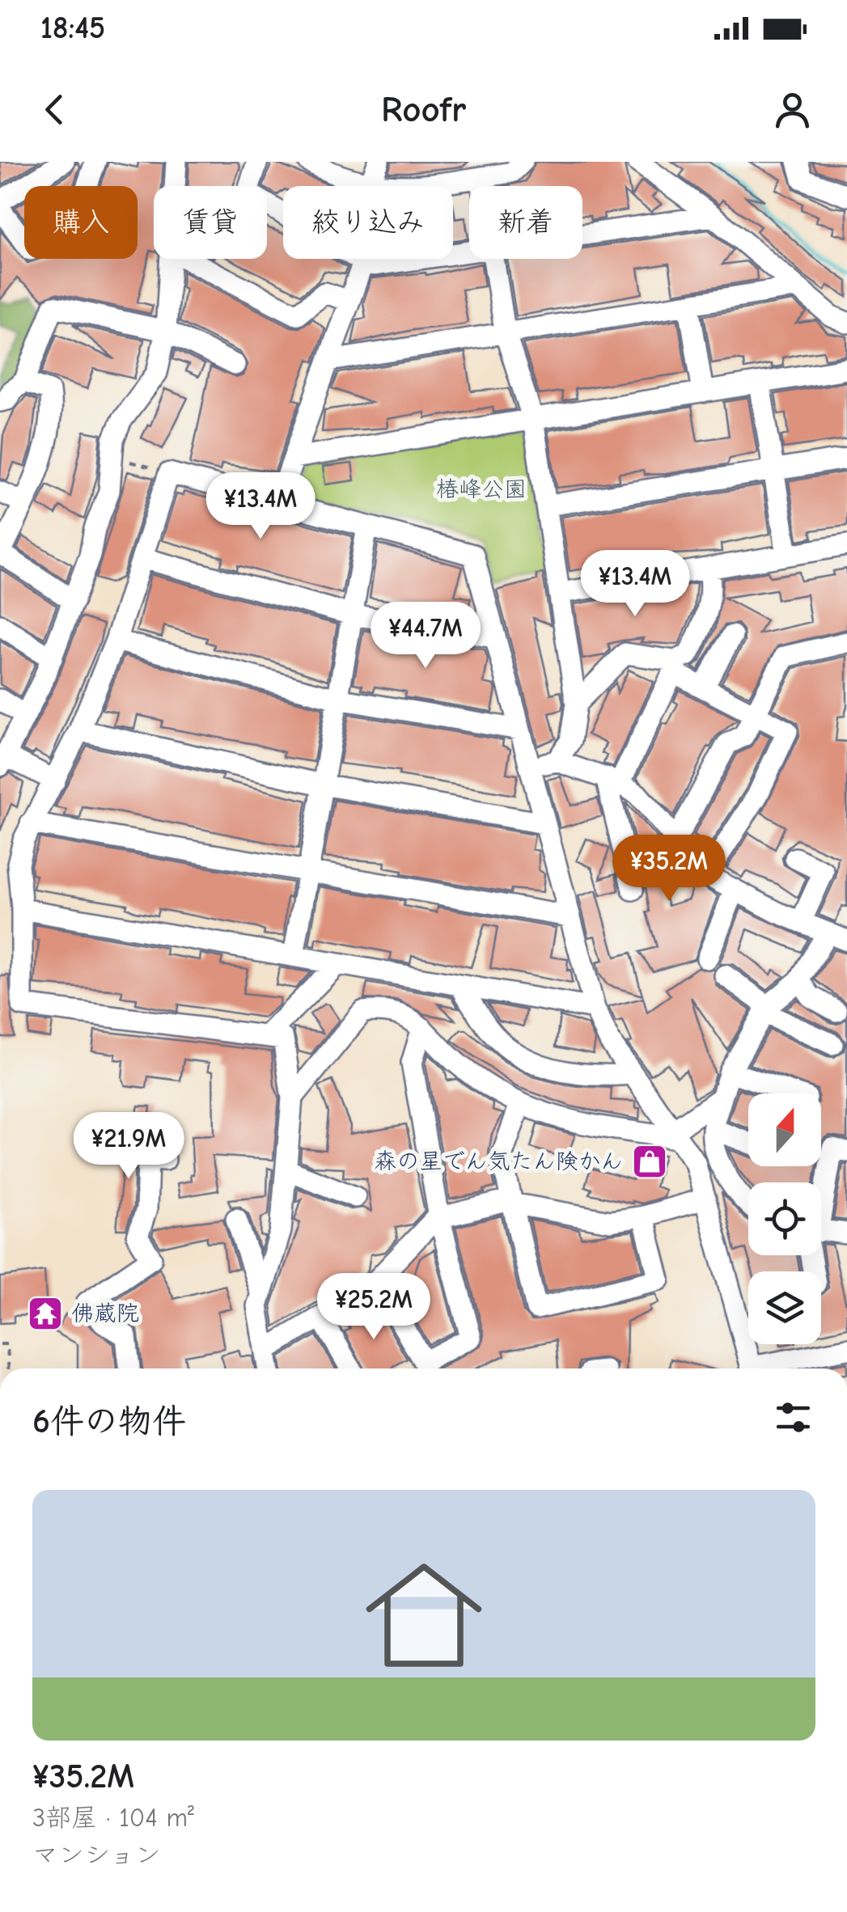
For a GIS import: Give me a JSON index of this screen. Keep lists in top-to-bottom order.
{
  "parks": ["椿峰公園"],
  "places": {
    "shop": ["森の星でん気たん険かん"],
    "temple": ["佛蔵院"]
  },
  "north": "top",
  "page": {
    "status": "18:45",
    "header": "Roofr",
    "chip": [
      "購入",
      "賃貸",
      "絞り込み",
      "新着"
    ],
    "price": [
      "¥13.4M",
      "¥13.4M",
      "¥44.7M",
      "¥35.2M",
      "¥21.9M",
      "¥25.2M"
    ],
    "heading": "6件の物件",
    "list": [
      {
        "name": "¥35.2M",
        "note": "3部屋 · 104 m² · マンション"
      }
    ]
  }
}
